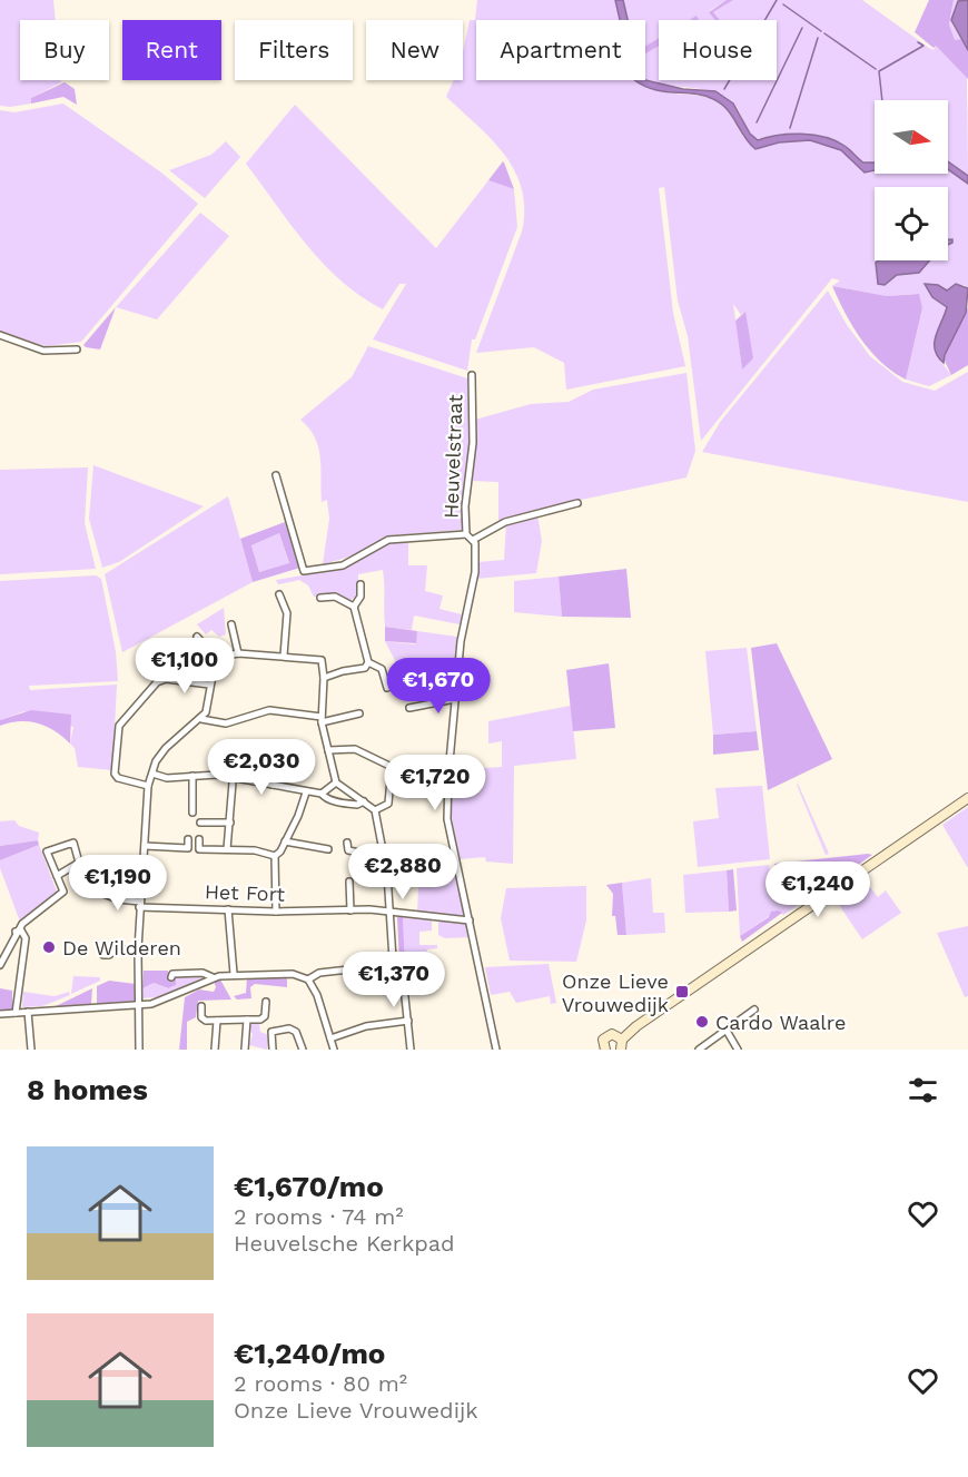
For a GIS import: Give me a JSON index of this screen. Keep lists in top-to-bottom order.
{
  "streets": {
    "street": ["Heuvelstraat", "Het Fort"]
  },
  "crossings": [
    ["Heuvelstraat", "Het Fort"]
  ],
  "places": {
    "other": ["De Wilderen", "Cardo Waalre"],
    "transit": ["Onze Lieve Vrouwedijk"]
  },
  "north": "right",
  "page": {
    "chip": [
      "Buy",
      "Rent",
      "Filters",
      "New",
      "Apartment",
      "House"
    ],
    "price": [
      "€1,100",
      "€1,670",
      "€2,030",
      "€1,720",
      "€2,880",
      "€1,190",
      "€1,240",
      "€1,370"
    ],
    "heading": "8 homes",
    "list": [
      {
        "name": "€1,670/mo",
        "note": "2 rooms · 74 m² · Heuvelsche Kerkpad"
      },
      {
        "name": "€1,240/mo",
        "note": "2 rooms · 80 m² · Onze Lieve Vrouwedijk"
      }
    ]
  }
}
